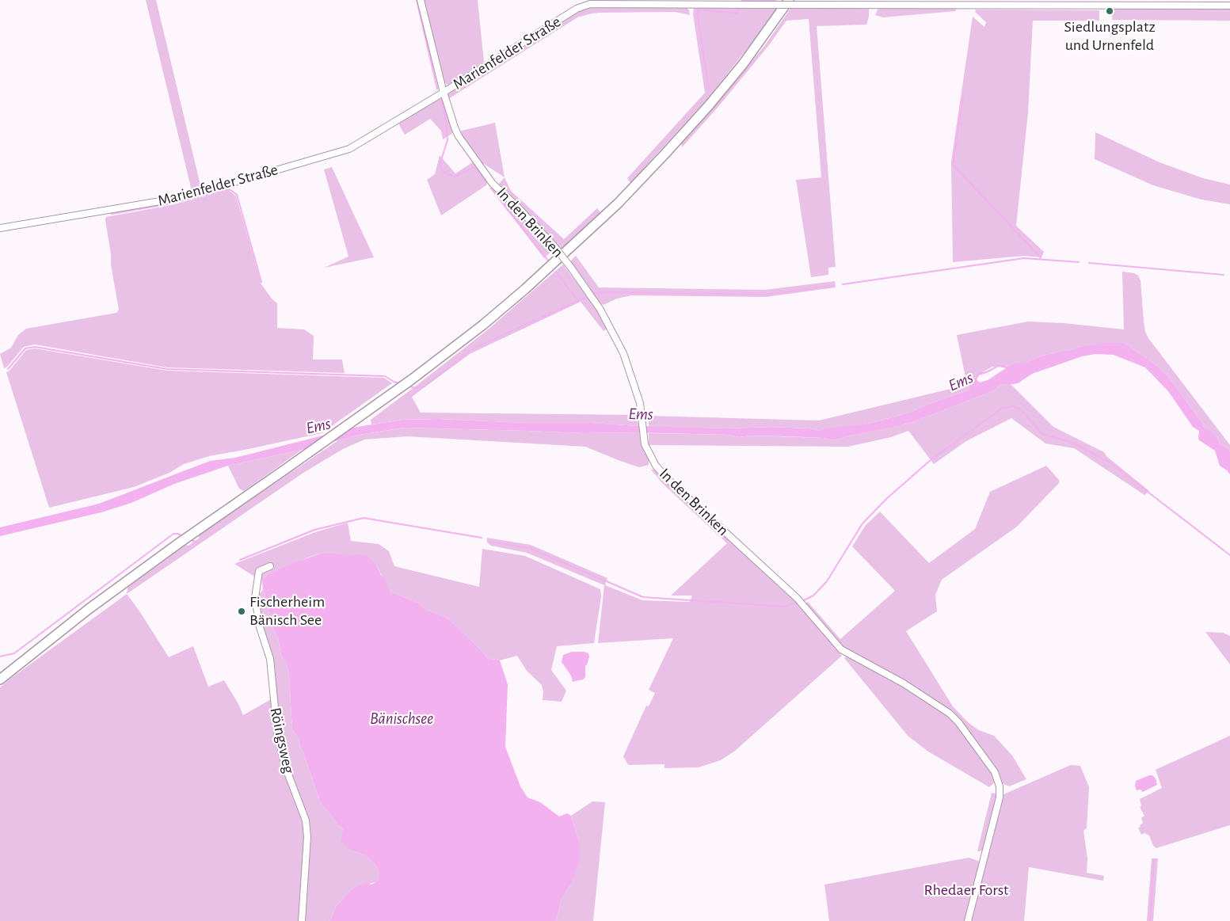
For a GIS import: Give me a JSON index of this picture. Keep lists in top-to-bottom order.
{
  "streets": {
    "street": ["Marienfelder Straße", "In den Brinken", "Röingsweg"]
  },
  "crossings": [
    ["Marienfelder Straße", "In den Brinken"]
  ],
  "water": ["Ems", "Bänischsee"],
  "parks": ["Rhedaer Forst"],
  "places": ["Siedlungsplatz und Urnenfeld", "Fischerheim Bänisch See"]
}
